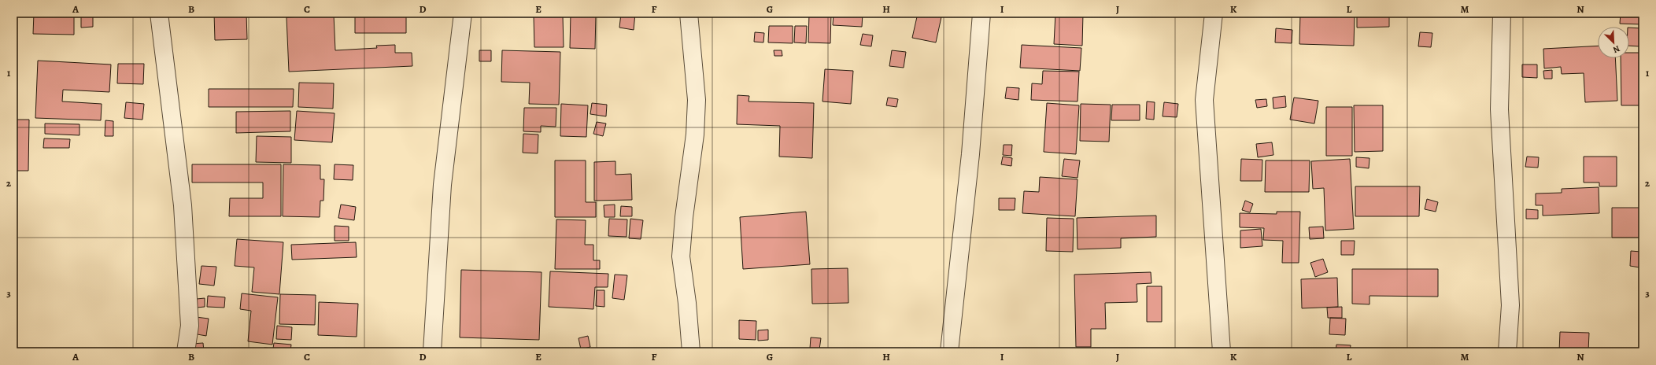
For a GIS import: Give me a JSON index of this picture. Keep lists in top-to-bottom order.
{
  "north": "bottom right",
  "grid": {
    "columns": [
      "A",
      "B",
      "C",
      "D",
      "E",
      "F",
      "G",
      "H",
      "I",
      "J",
      "K",
      "L",
      "M",
      "N"
    ],
    "rows": ["1", "2", "3"]
  }
}
